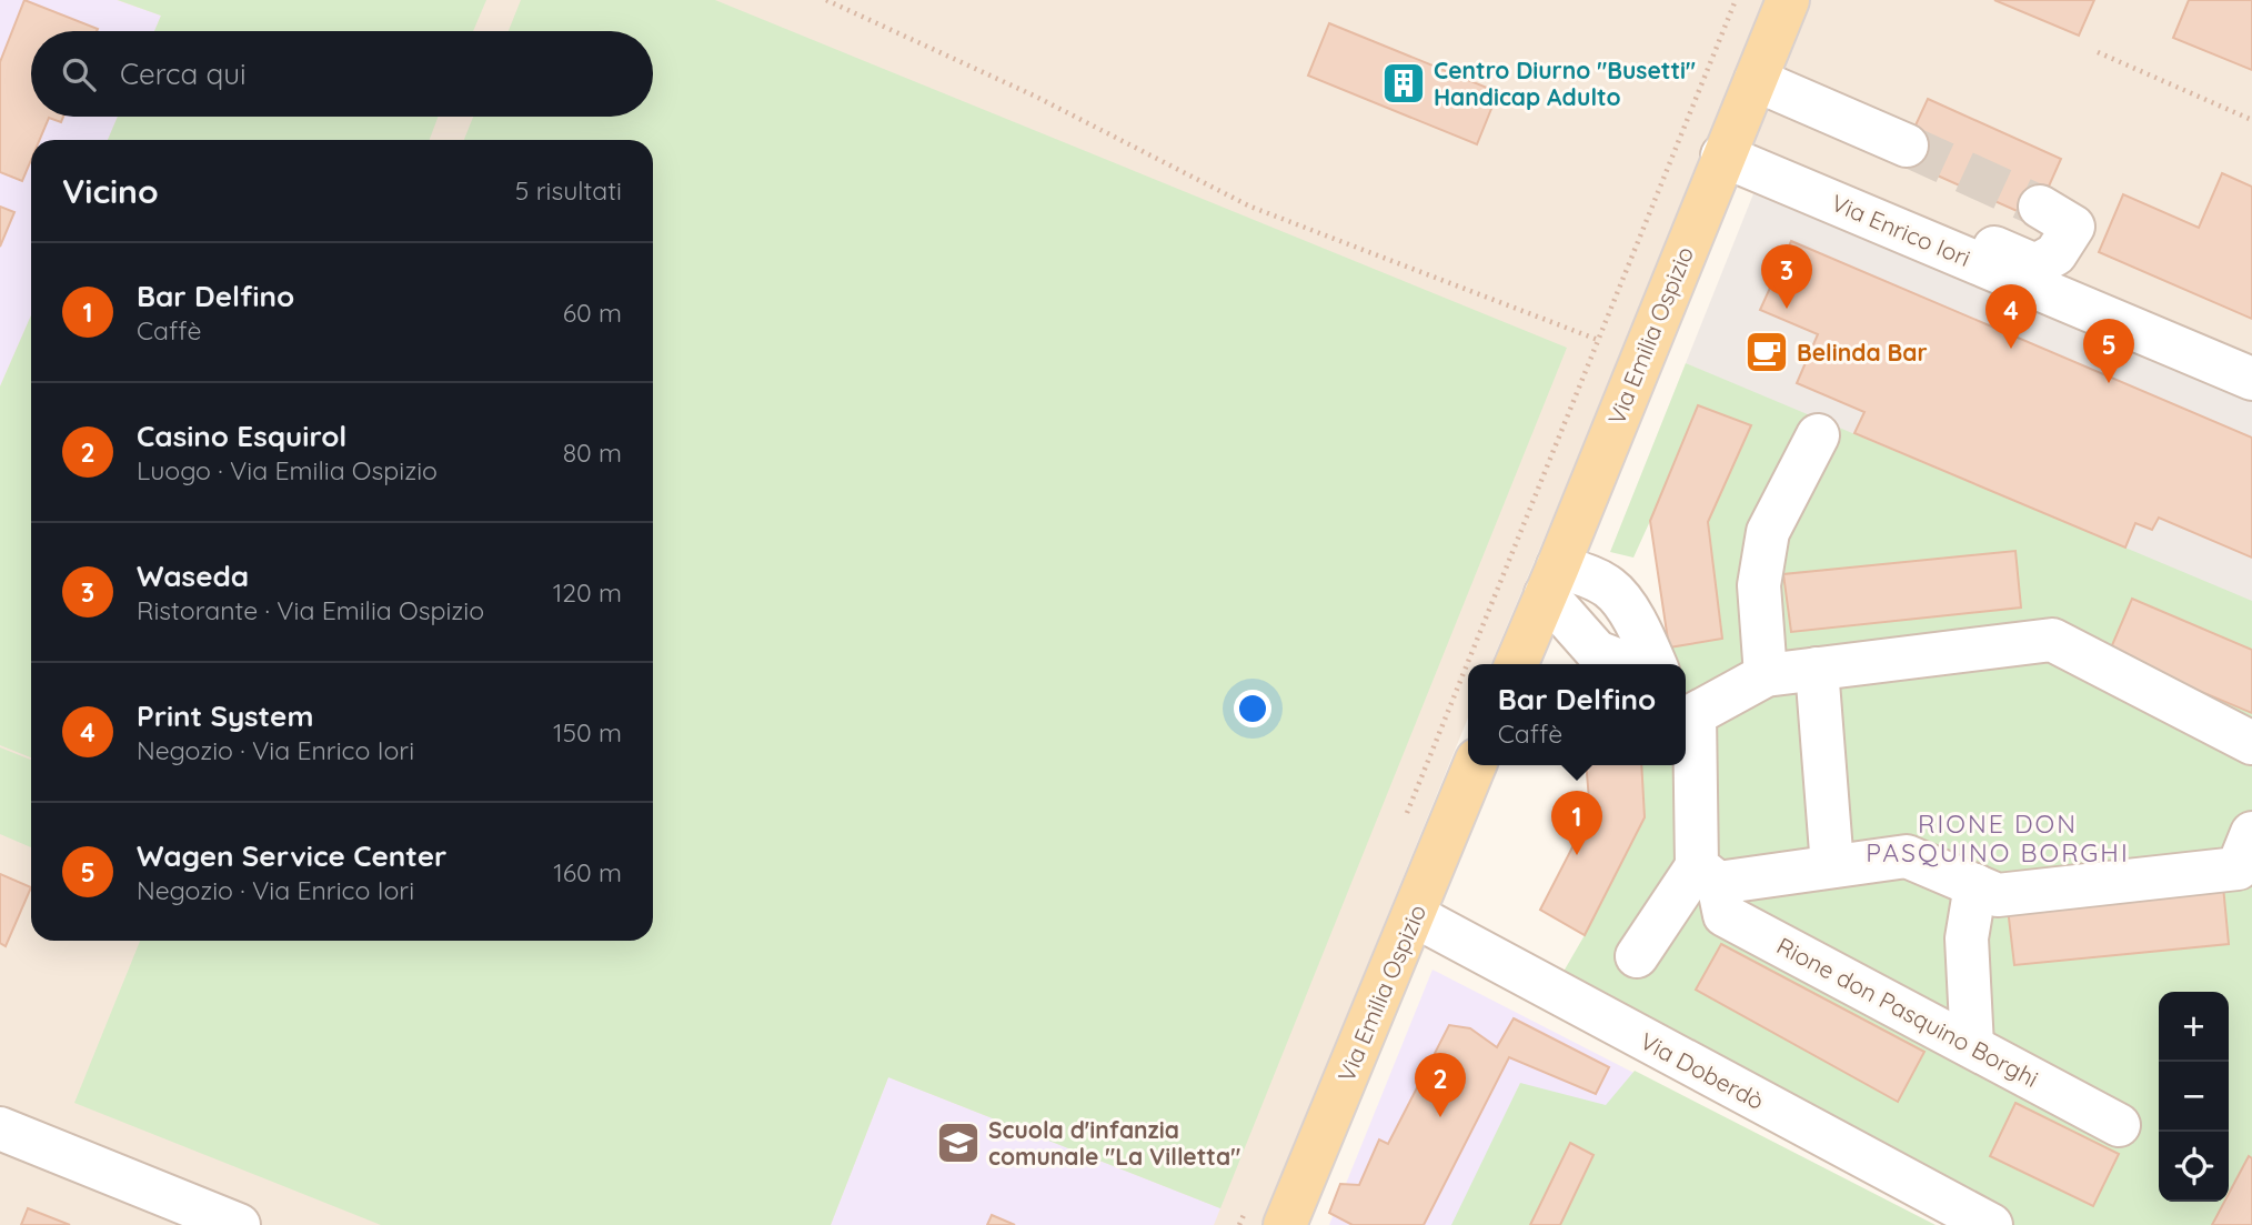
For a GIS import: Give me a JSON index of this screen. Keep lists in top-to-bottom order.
{
  "streets": {
    "main road": ["Via Emilia Ospizio"],
    "street": ["Via Enrico Iori", "Rione don Pasquino Borghi", "Via Doberdò"]
  },
  "crossings": [
    ["Via Enrico Iori", "Via Emilia Ospizio"],
    ["Via Emilia Ospizio", "Via Doberdò"]
  ],
  "districts": ["RIONE DON PASQUINO BORGHI"],
  "places": {
    "building": ["Centro Diurno \"Busetti\" Handicap Adulto"],
    "cafe": ["Belinda Bar"],
    "school or university": ["Scuola d'infanzia comunale \"La Villetta\""]
  },
  "page": {
    "search": "Cerca qui",
    "heading": ["Vicino", "5 risultati"],
    "list": [
      {
        "mark": "1",
        "name": "Bar Delfino",
        "note": "Caffè",
        "value": "60 m"
      },
      {
        "mark": "2",
        "name": "Casino Esquirol",
        "note": "Luogo · Via Emilia Ospizio",
        "value": "80 m"
      },
      {
        "mark": "3",
        "name": "Waseda",
        "note": "Ristorante · Via Emilia Ospizio",
        "value": "120 m"
      },
      {
        "mark": "4",
        "name": "Print System",
        "note": "Negozio · Via Enrico Iori",
        "value": "150 m"
      },
      {
        "mark": "5",
        "name": "Wagen Service Center",
        "note": "Negozio · Via Enrico Iori",
        "value": "160 m"
      }
    ],
    "pins": [
      "3",
      "4",
      "5",
      "1",
      "2"
    ],
    "popup": ["Bar Delfino", "Caffè"],
    "map_buttons": ["+", "−"]
  }
}
